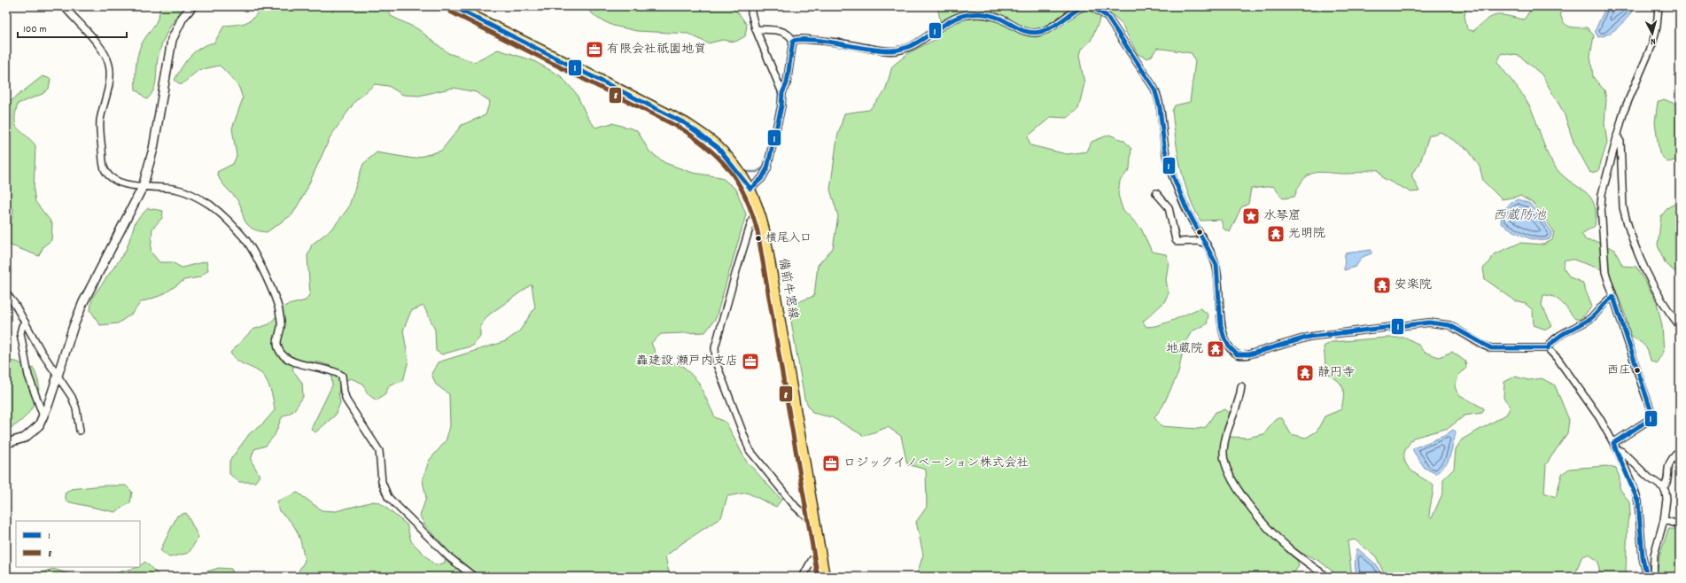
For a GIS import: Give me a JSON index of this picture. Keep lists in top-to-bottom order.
{
  "streets": {
    "main road": ["備前牛窓線"]
  },
  "water": ["西蔵防池"],
  "places": {
    "office": ["有限会社祇園地質", "轟建設 瀬戸内支店", "ロジックイノベーション株式会社"],
    "place": ["水琴窟"],
    "temple": [
      "光明院",
      "安楽院",
      "地蔵院",
      "静円寺"
    ],
    "other": ["横尾入口", "西庄"]
  },
  "lines": ["transit line 1", "transit line 8"],
  "legend": ["1", "8"],
  "scale_bar": "100 m",
  "north": "bottom"
}
